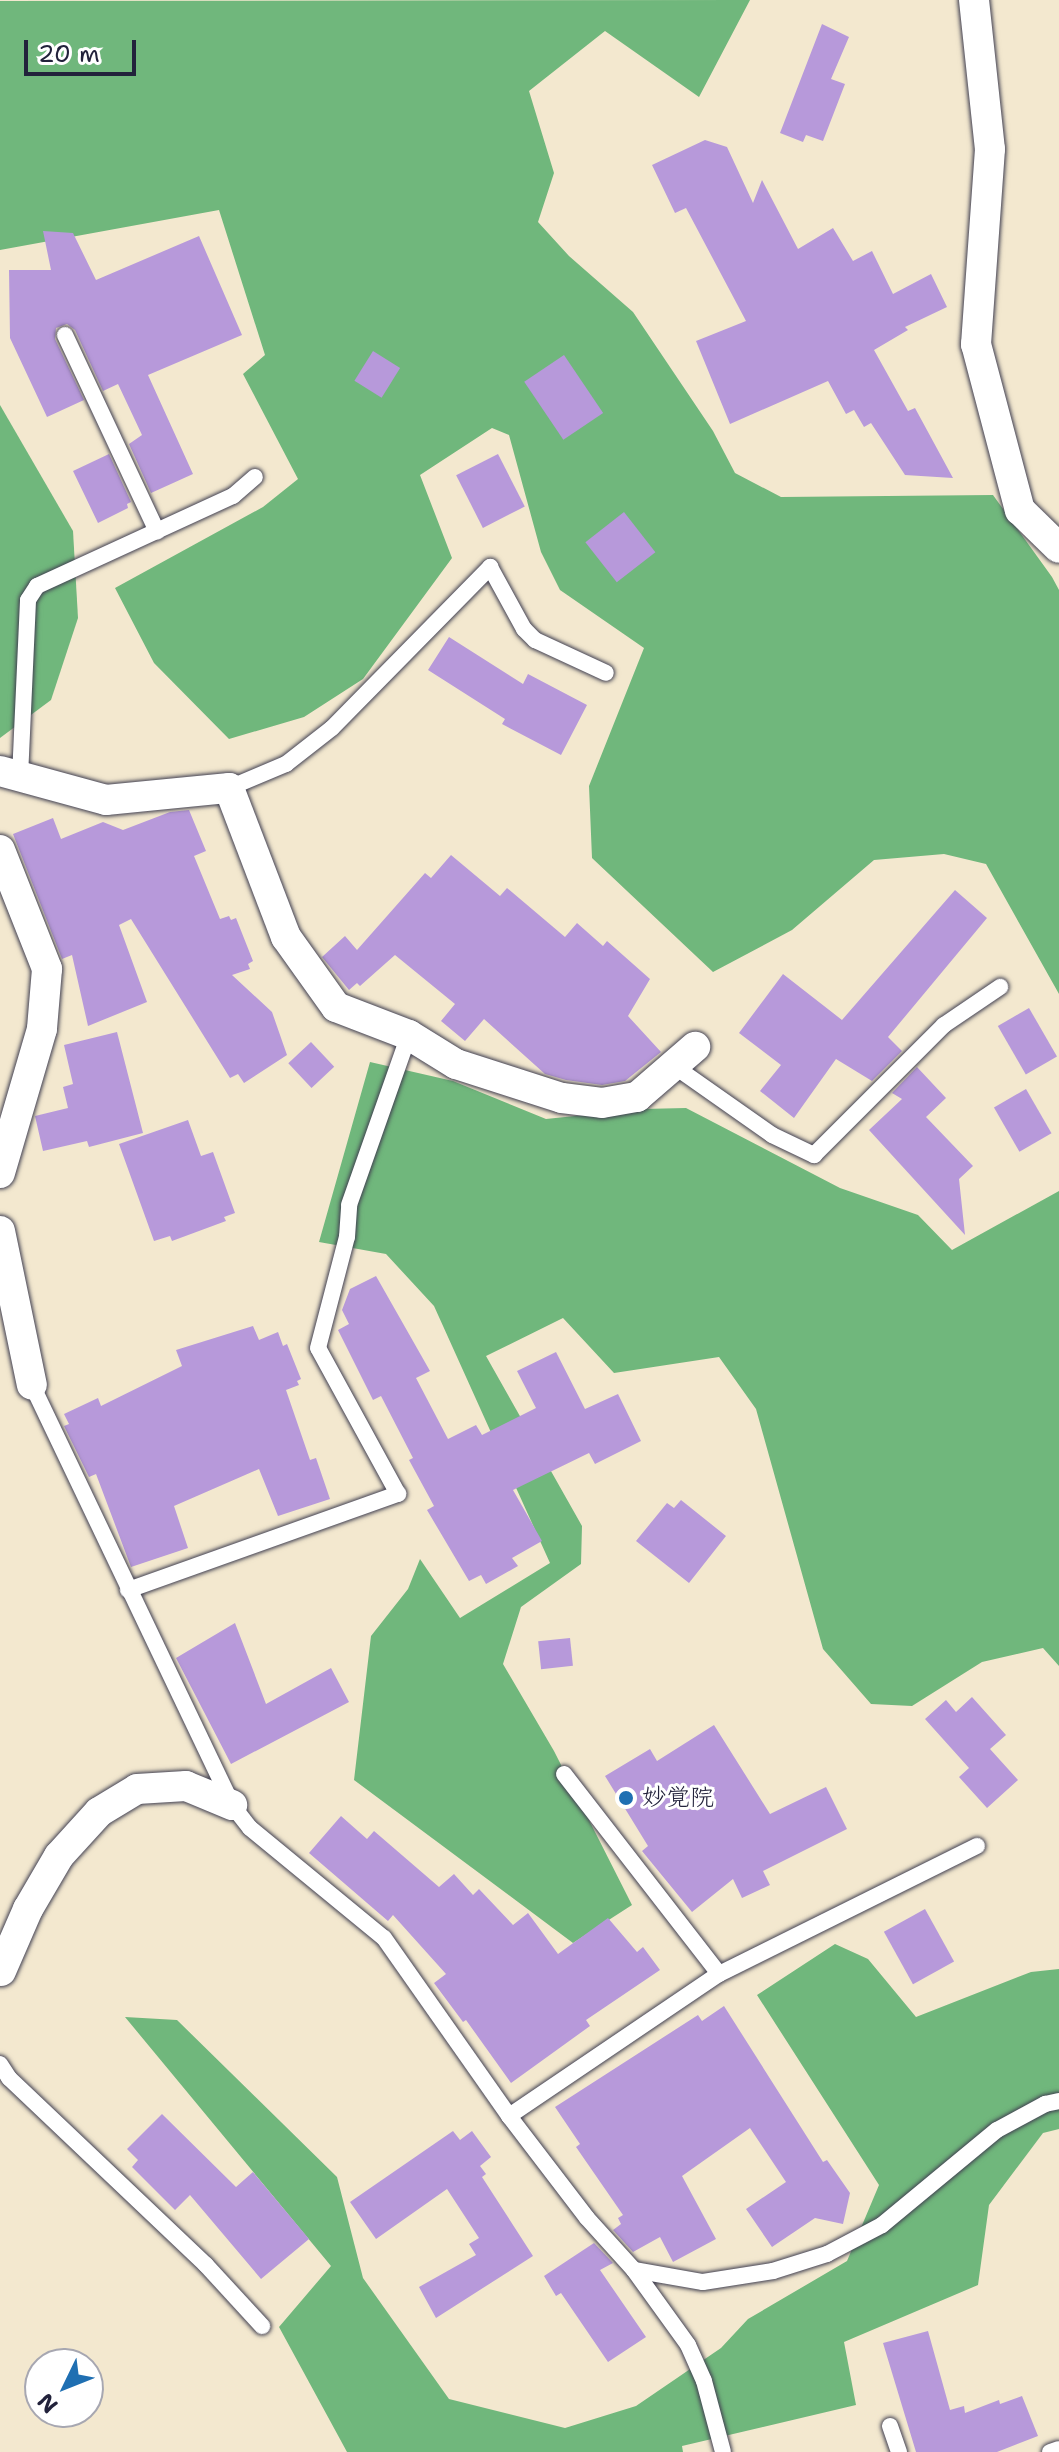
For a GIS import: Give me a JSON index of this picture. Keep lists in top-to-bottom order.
{
  "places": ["妙覚院"],
  "scale_bar": "20 m",
  "north": "bottom left"
}
